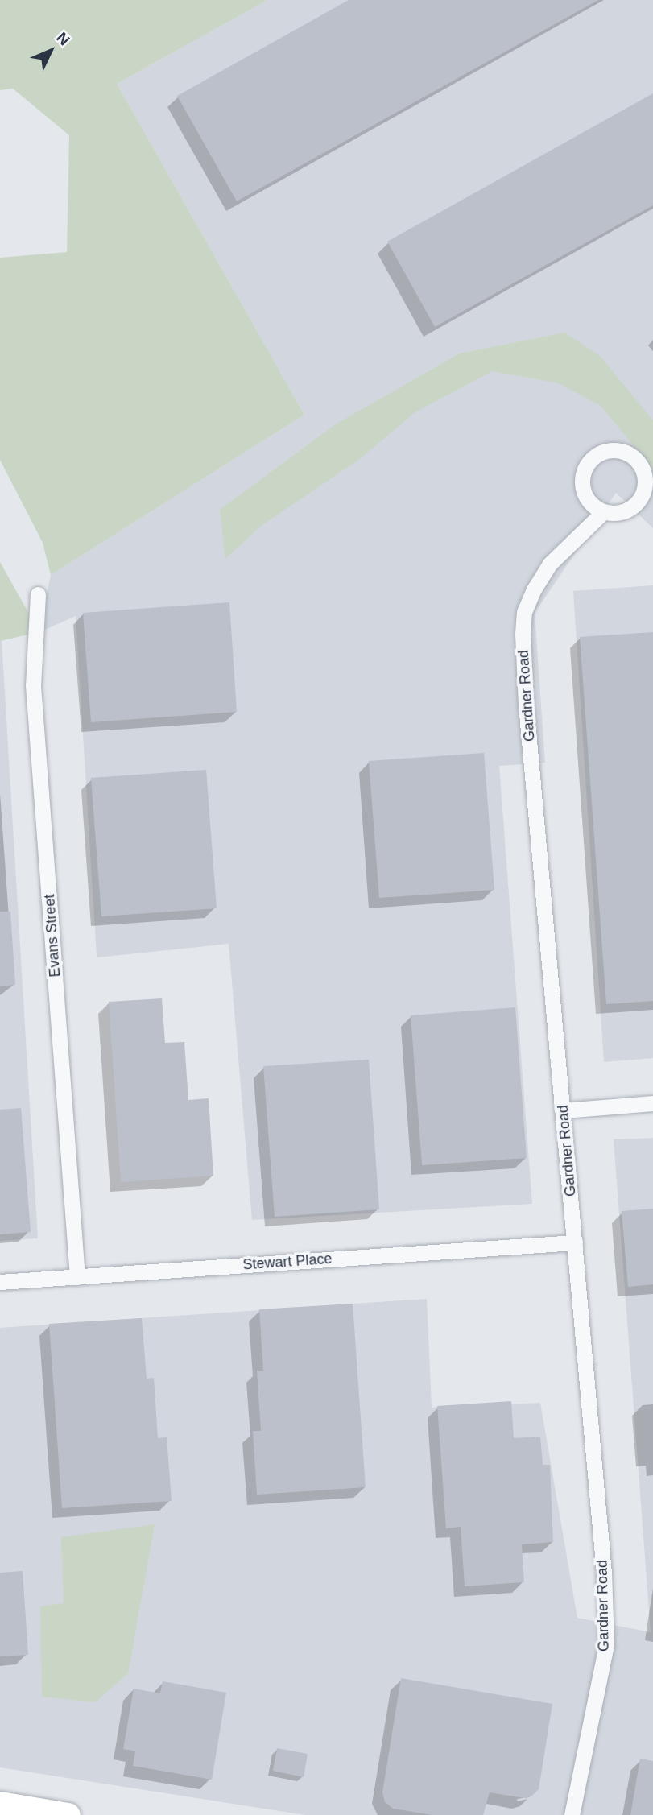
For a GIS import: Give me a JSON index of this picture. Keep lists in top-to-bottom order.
{
  "streets": {
    "street": ["Gardner Road", "Evans Street", "Stewart Place"]
  },
  "crossings": [
    ["Gardner Road", "Stewart Place"],
    ["Evans Street", "Stewart Place"]
  ],
  "north": "top right"
}
